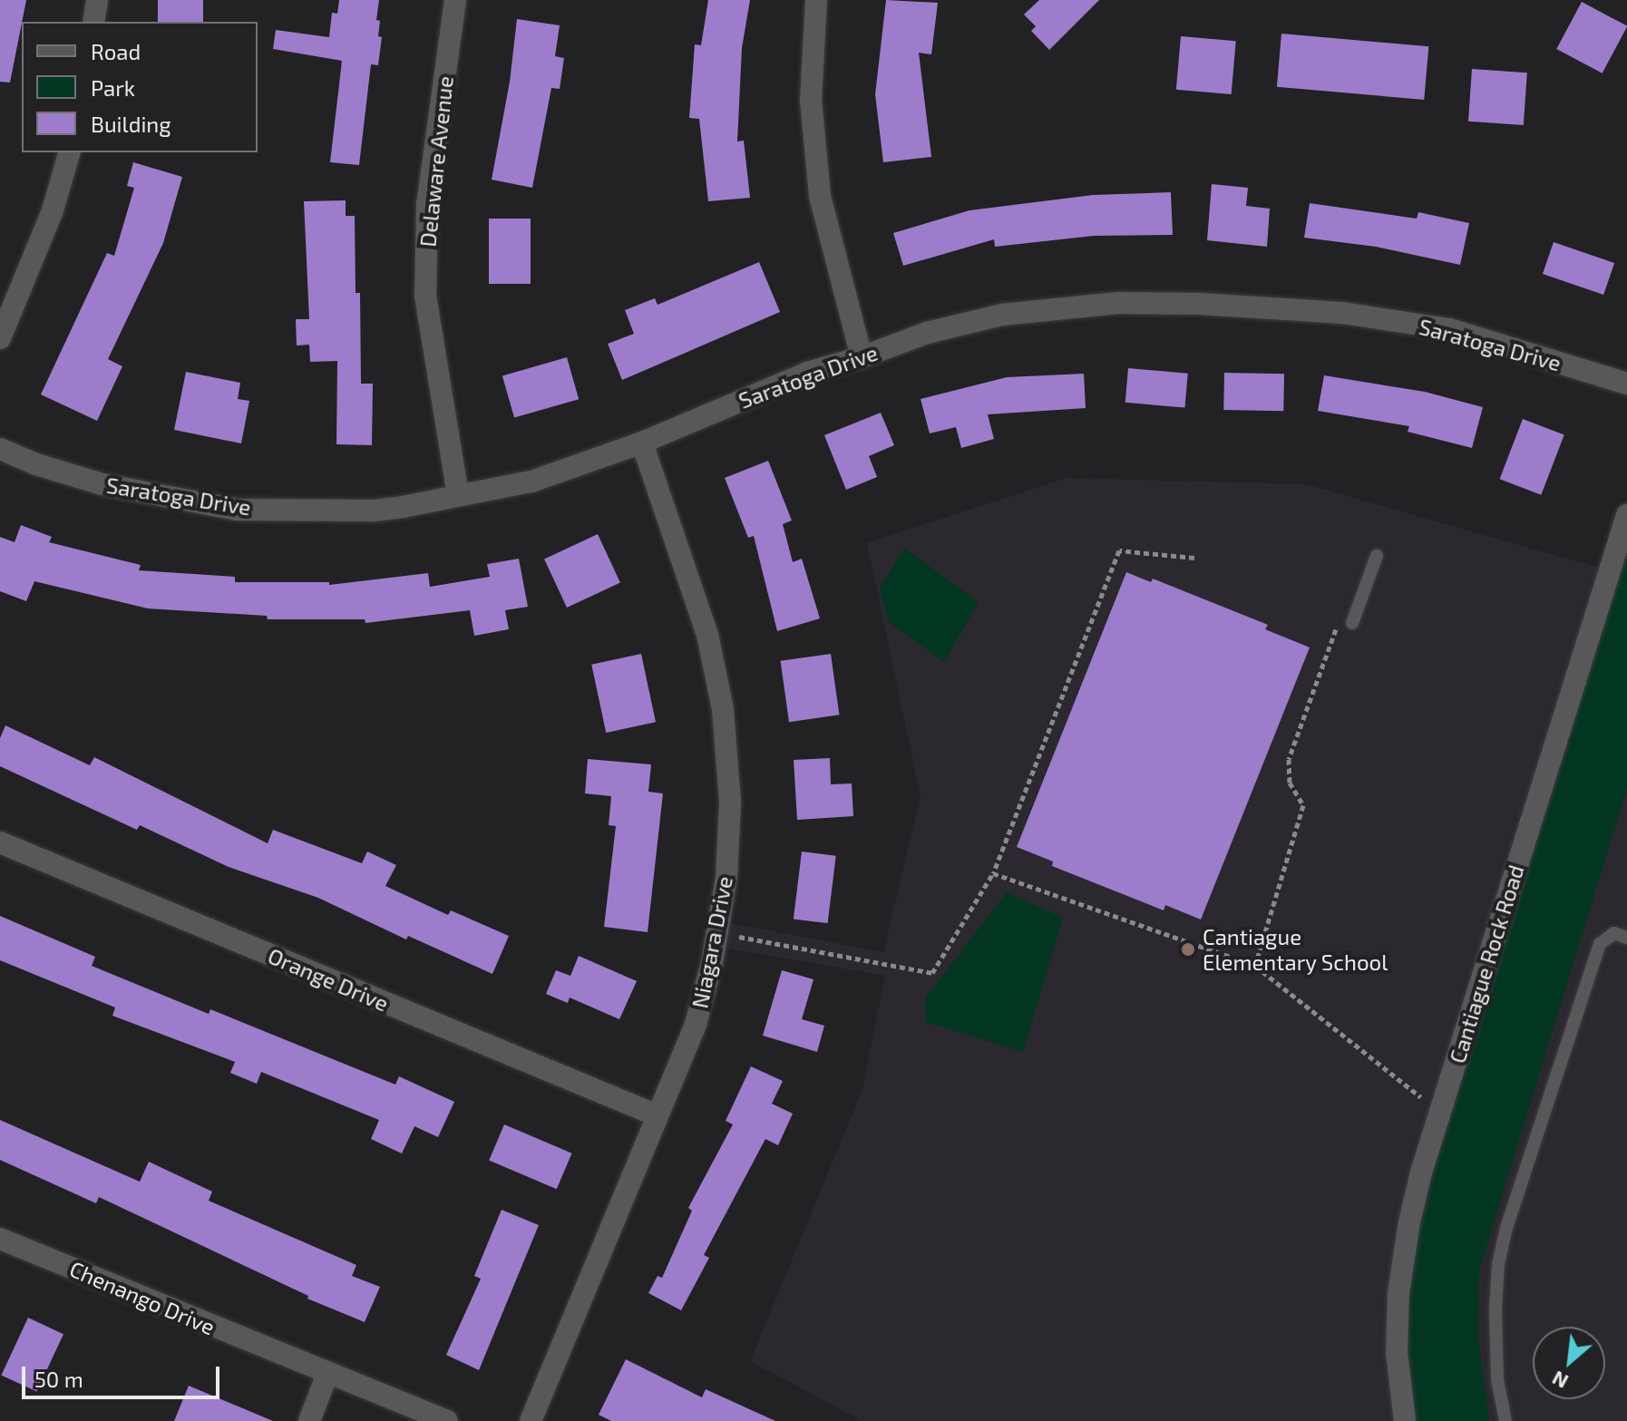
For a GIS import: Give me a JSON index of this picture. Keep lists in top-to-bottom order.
{
  "streets": {
    "street": [
      "Delaware Avenue",
      "Saratoga Drive",
      "Niagara Drive",
      "Cantiague Rock Road",
      "Orange Drive",
      "Chenango Drive"
    ]
  },
  "crossings": [
    ["Delaware Avenue", "Saratoga Drive"],
    ["Saratoga Drive", "Niagara Drive"],
    ["Niagara Drive", "Orange Drive"]
  ],
  "places": ["Cantiague Elementary School"],
  "legend": ["Road", "Park", "Building"],
  "scale_bar": "50 m",
  "north": "bottom left"
}
